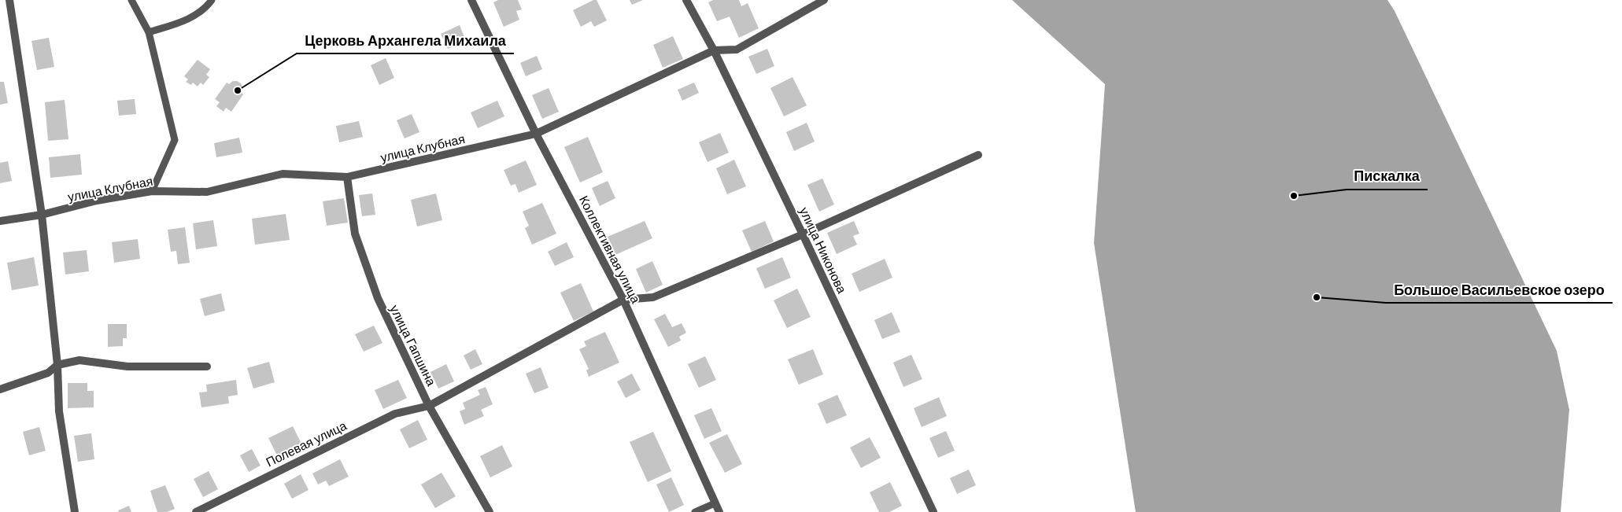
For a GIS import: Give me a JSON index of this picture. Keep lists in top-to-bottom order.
{
  "streets": {
    "street": [
      "улица Клубная",
      "Коллективная улица",
      "улица Никонова",
      "улица Гапшина",
      "Полевая улица"
    ]
  },
  "crossings": [
    ["улица Клубная", "Коллективная улица"],
    ["улица Клубная", "улица Никонова"],
    ["улица Клубная", "улица Гапшина"],
    ["Коллективная улица", "Полевая улица"],
    ["улица Гапшина", "Полевая улица"]
  ],
  "places": ["Церковь Архангела Михаила", "Пискалка", "Большое Васильевское озеро"]
}
